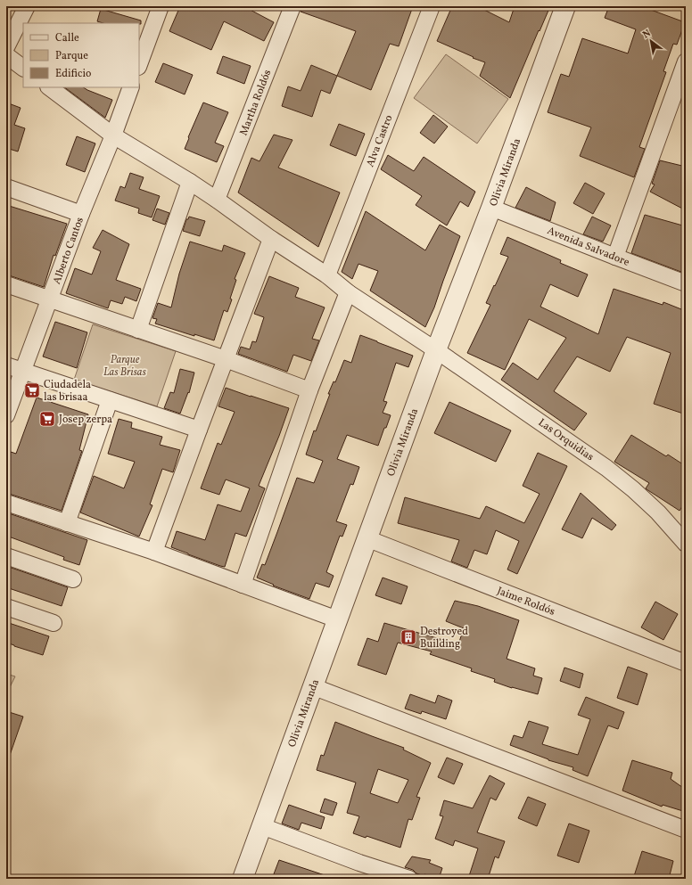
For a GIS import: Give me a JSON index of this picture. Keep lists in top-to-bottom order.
{
  "streets": {
    "street": [
      "Martha Roldós",
      "Alva Castro",
      "Olivia Miranda",
      "Avenida Salvadore",
      "Alberto Cantos",
      "Las Orquidias",
      "Jaime Roldós"
    ]
  },
  "crossings": [
    ["Martha Roldós", "Las Orquidias"],
    ["Alva Castro", "Las Orquidias"],
    ["Olivia Miranda", "Avenida Salvadore"],
    ["Olivia Miranda", "Las Orquidias"],
    ["Olivia Miranda", "Jaime Roldós"],
    ["Alberto Cantos", "Las Orquidias"]
  ],
  "parks": ["Parque Las Brisas"],
  "places": {
    "supermarket": ["Ciudadela las brisaa", "Josep zerpa"],
    "building": ["Destroyed Building"]
  },
  "legend": ["Calle", "Parque", "Edificio"],
  "north": "top left"
}
